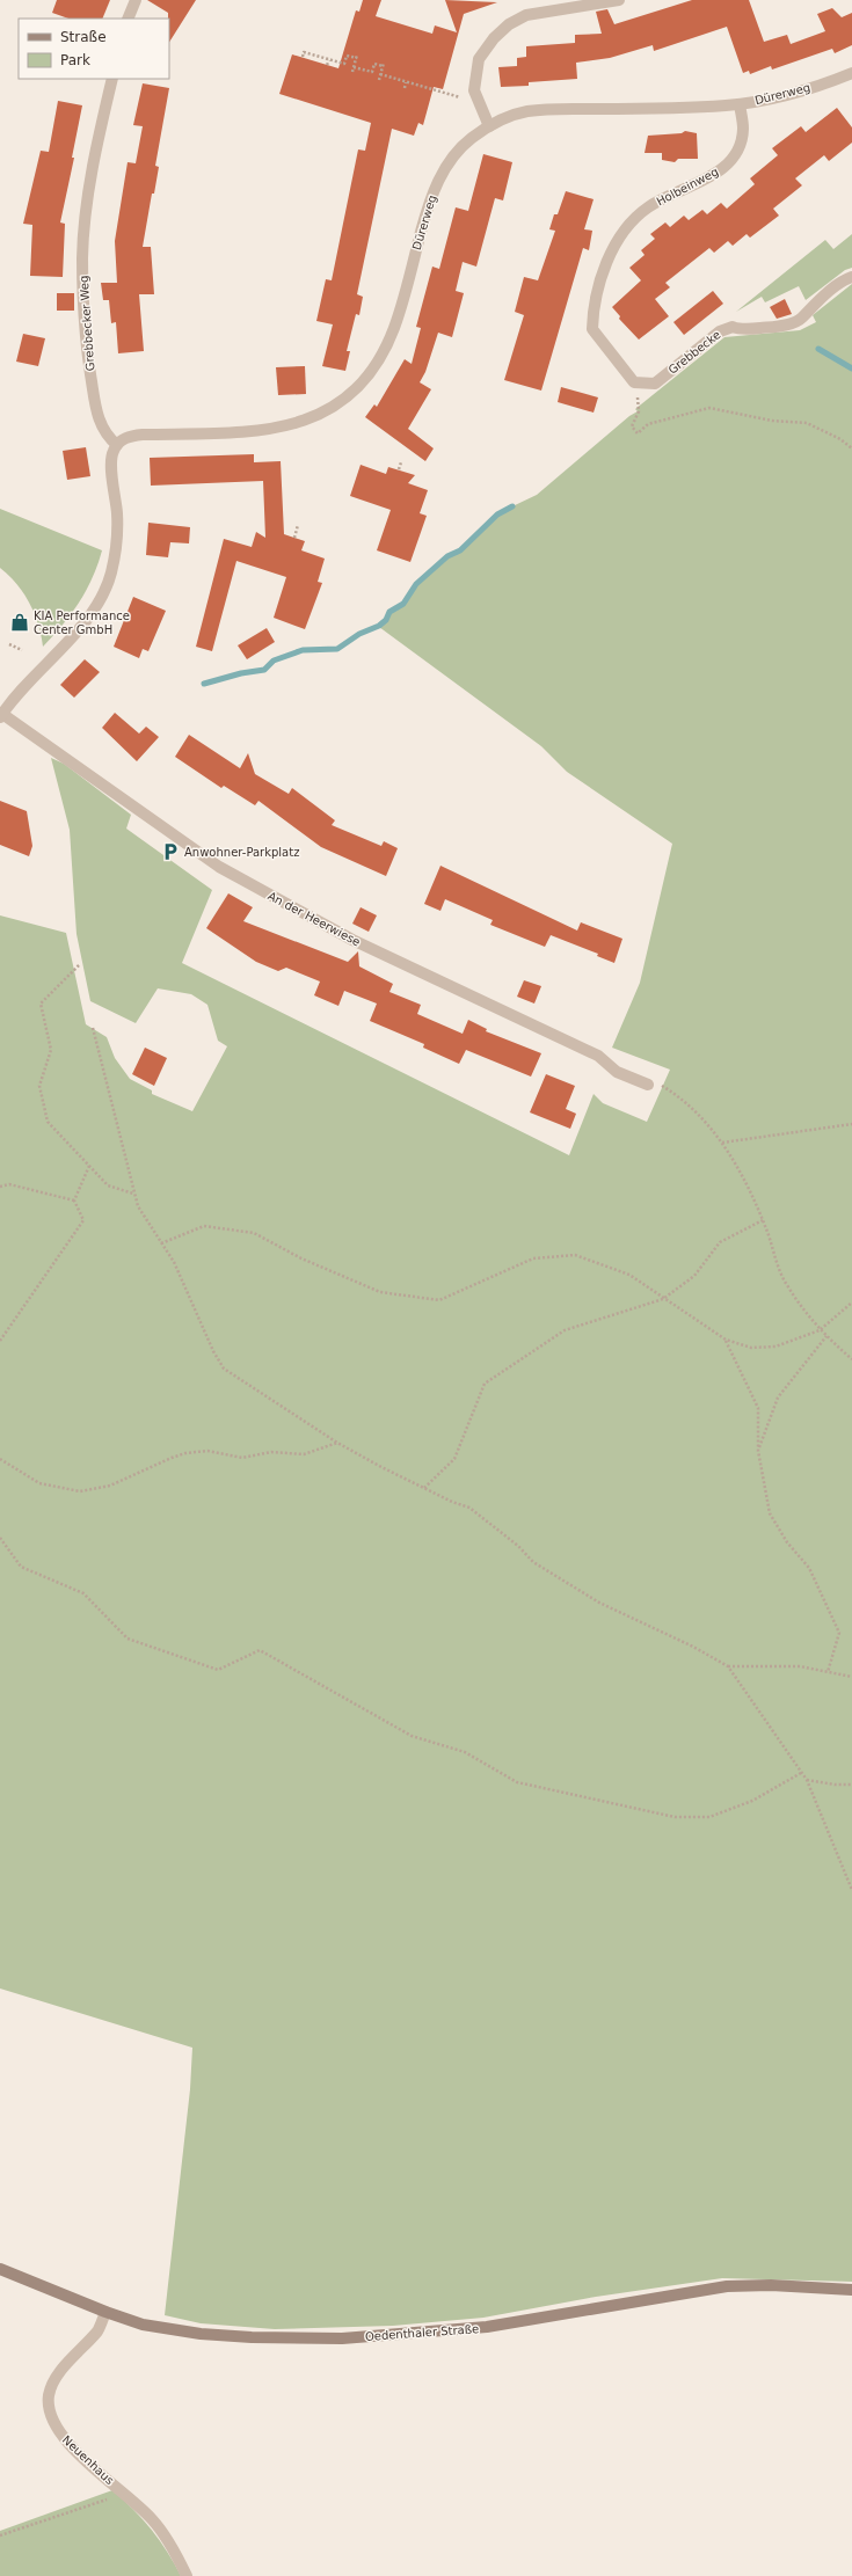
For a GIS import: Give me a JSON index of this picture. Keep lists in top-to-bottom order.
{
  "streets": {
    "main road": ["Oedenthaler Straße"],
    "street": [
      "Dürerweg",
      "Holbeinweg",
      "Grebbecker Weg",
      "Grebbecke",
      "An der Heerwiese",
      "Neuenhaus"
    ]
  },
  "crossings": [
    ["Dürerweg", "Holbeinweg"],
    ["Dürerweg", "Grebbecker Weg"],
    ["Holbeinweg", "Grebbecke"],
    ["Oedenthaler Straße", "Neuenhaus"]
  ],
  "places": {
    "shop": ["KIA Performance Center GmbH"],
    "parking": ["Anwohner-Parkplatz"]
  },
  "legend": ["Straße", "Park"]
}
